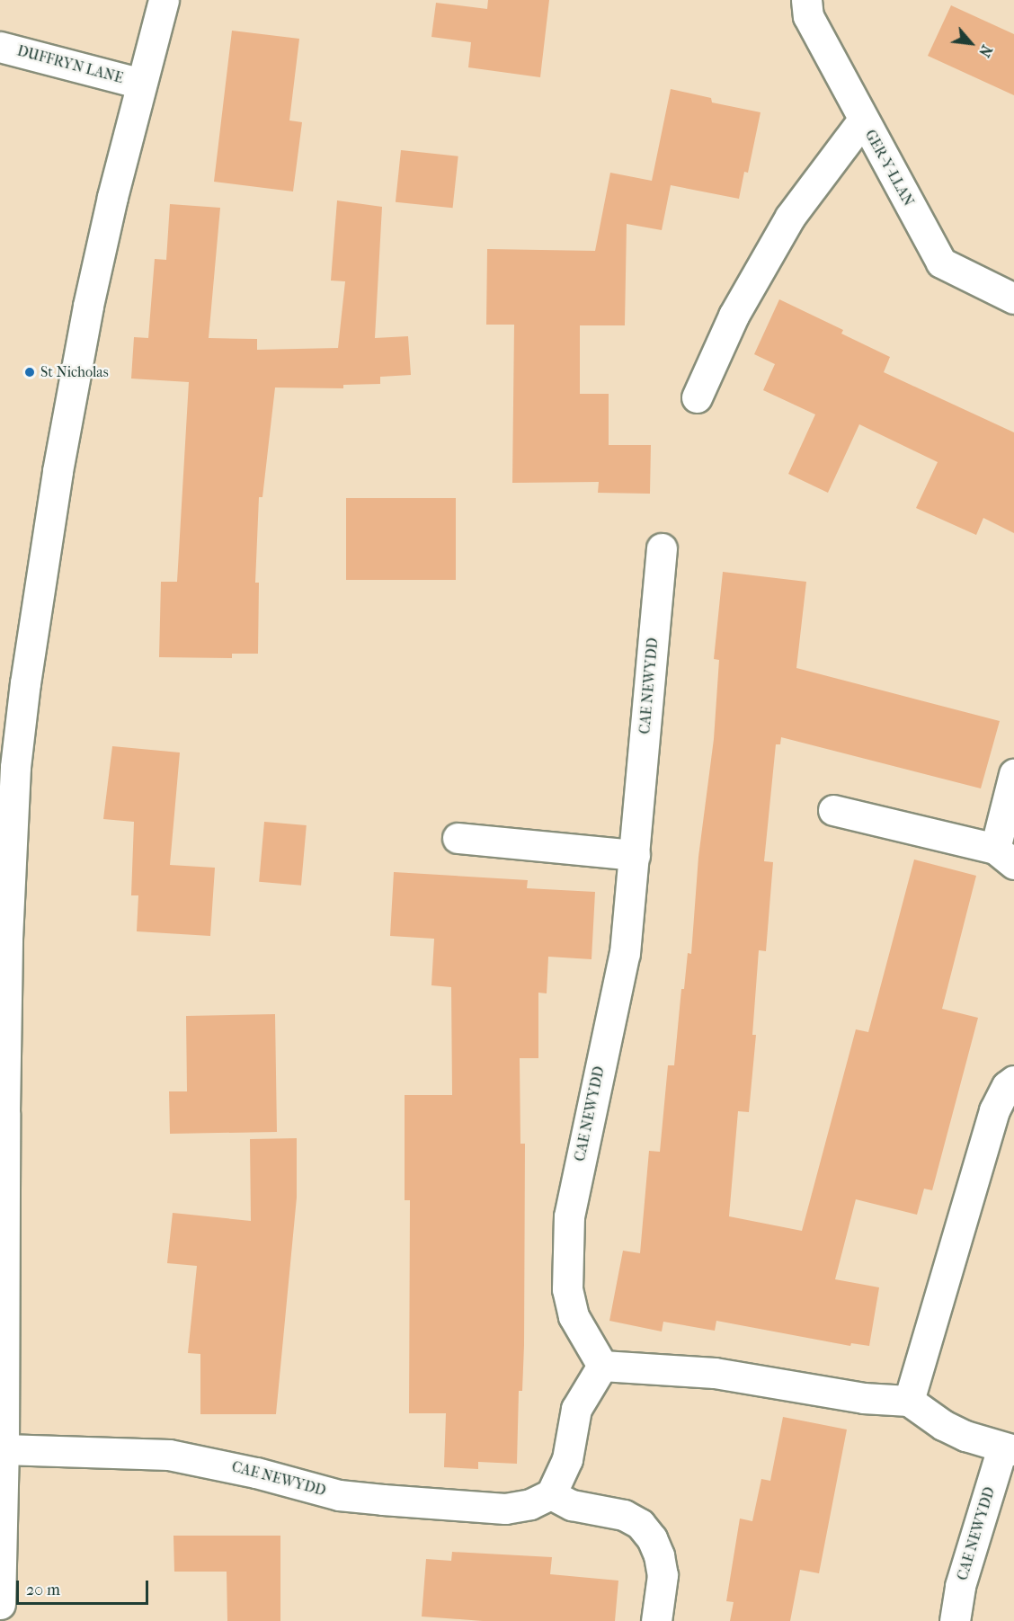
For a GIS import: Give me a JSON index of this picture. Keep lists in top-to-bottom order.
{
  "streets": {
    "street": ["DUFFRYN LANE", "GER-Y-LLAN", "CAE NEWYDD"]
  },
  "places": ["St Nicholas"],
  "scale_bar": "20 m",
  "north": "bottom right"
}
